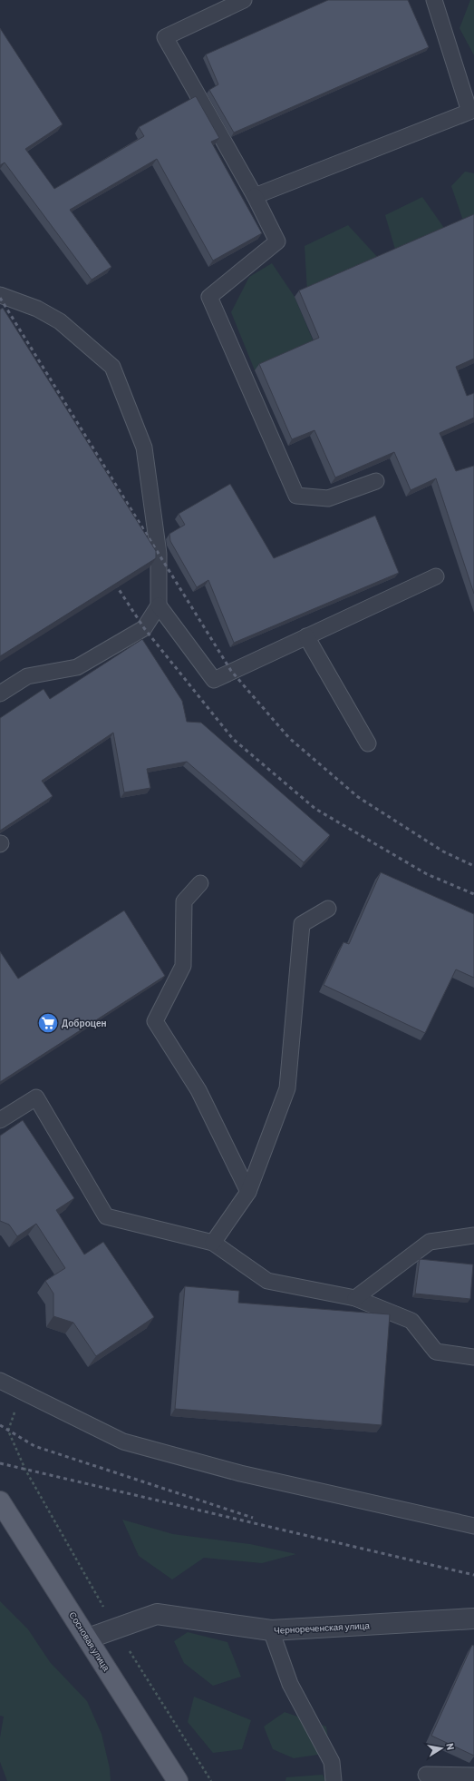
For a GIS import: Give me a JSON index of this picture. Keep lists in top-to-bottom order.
{
  "streets": {
    "main road": ["Сосновая улица"],
    "street": ["Чернореченская улица"]
  },
  "crossings": [
    ["Чернореченская улица", "Сосновая улица"]
  ],
  "places": {
    "supermarket": ["Доброцен"]
  },
  "north": "right"
}
